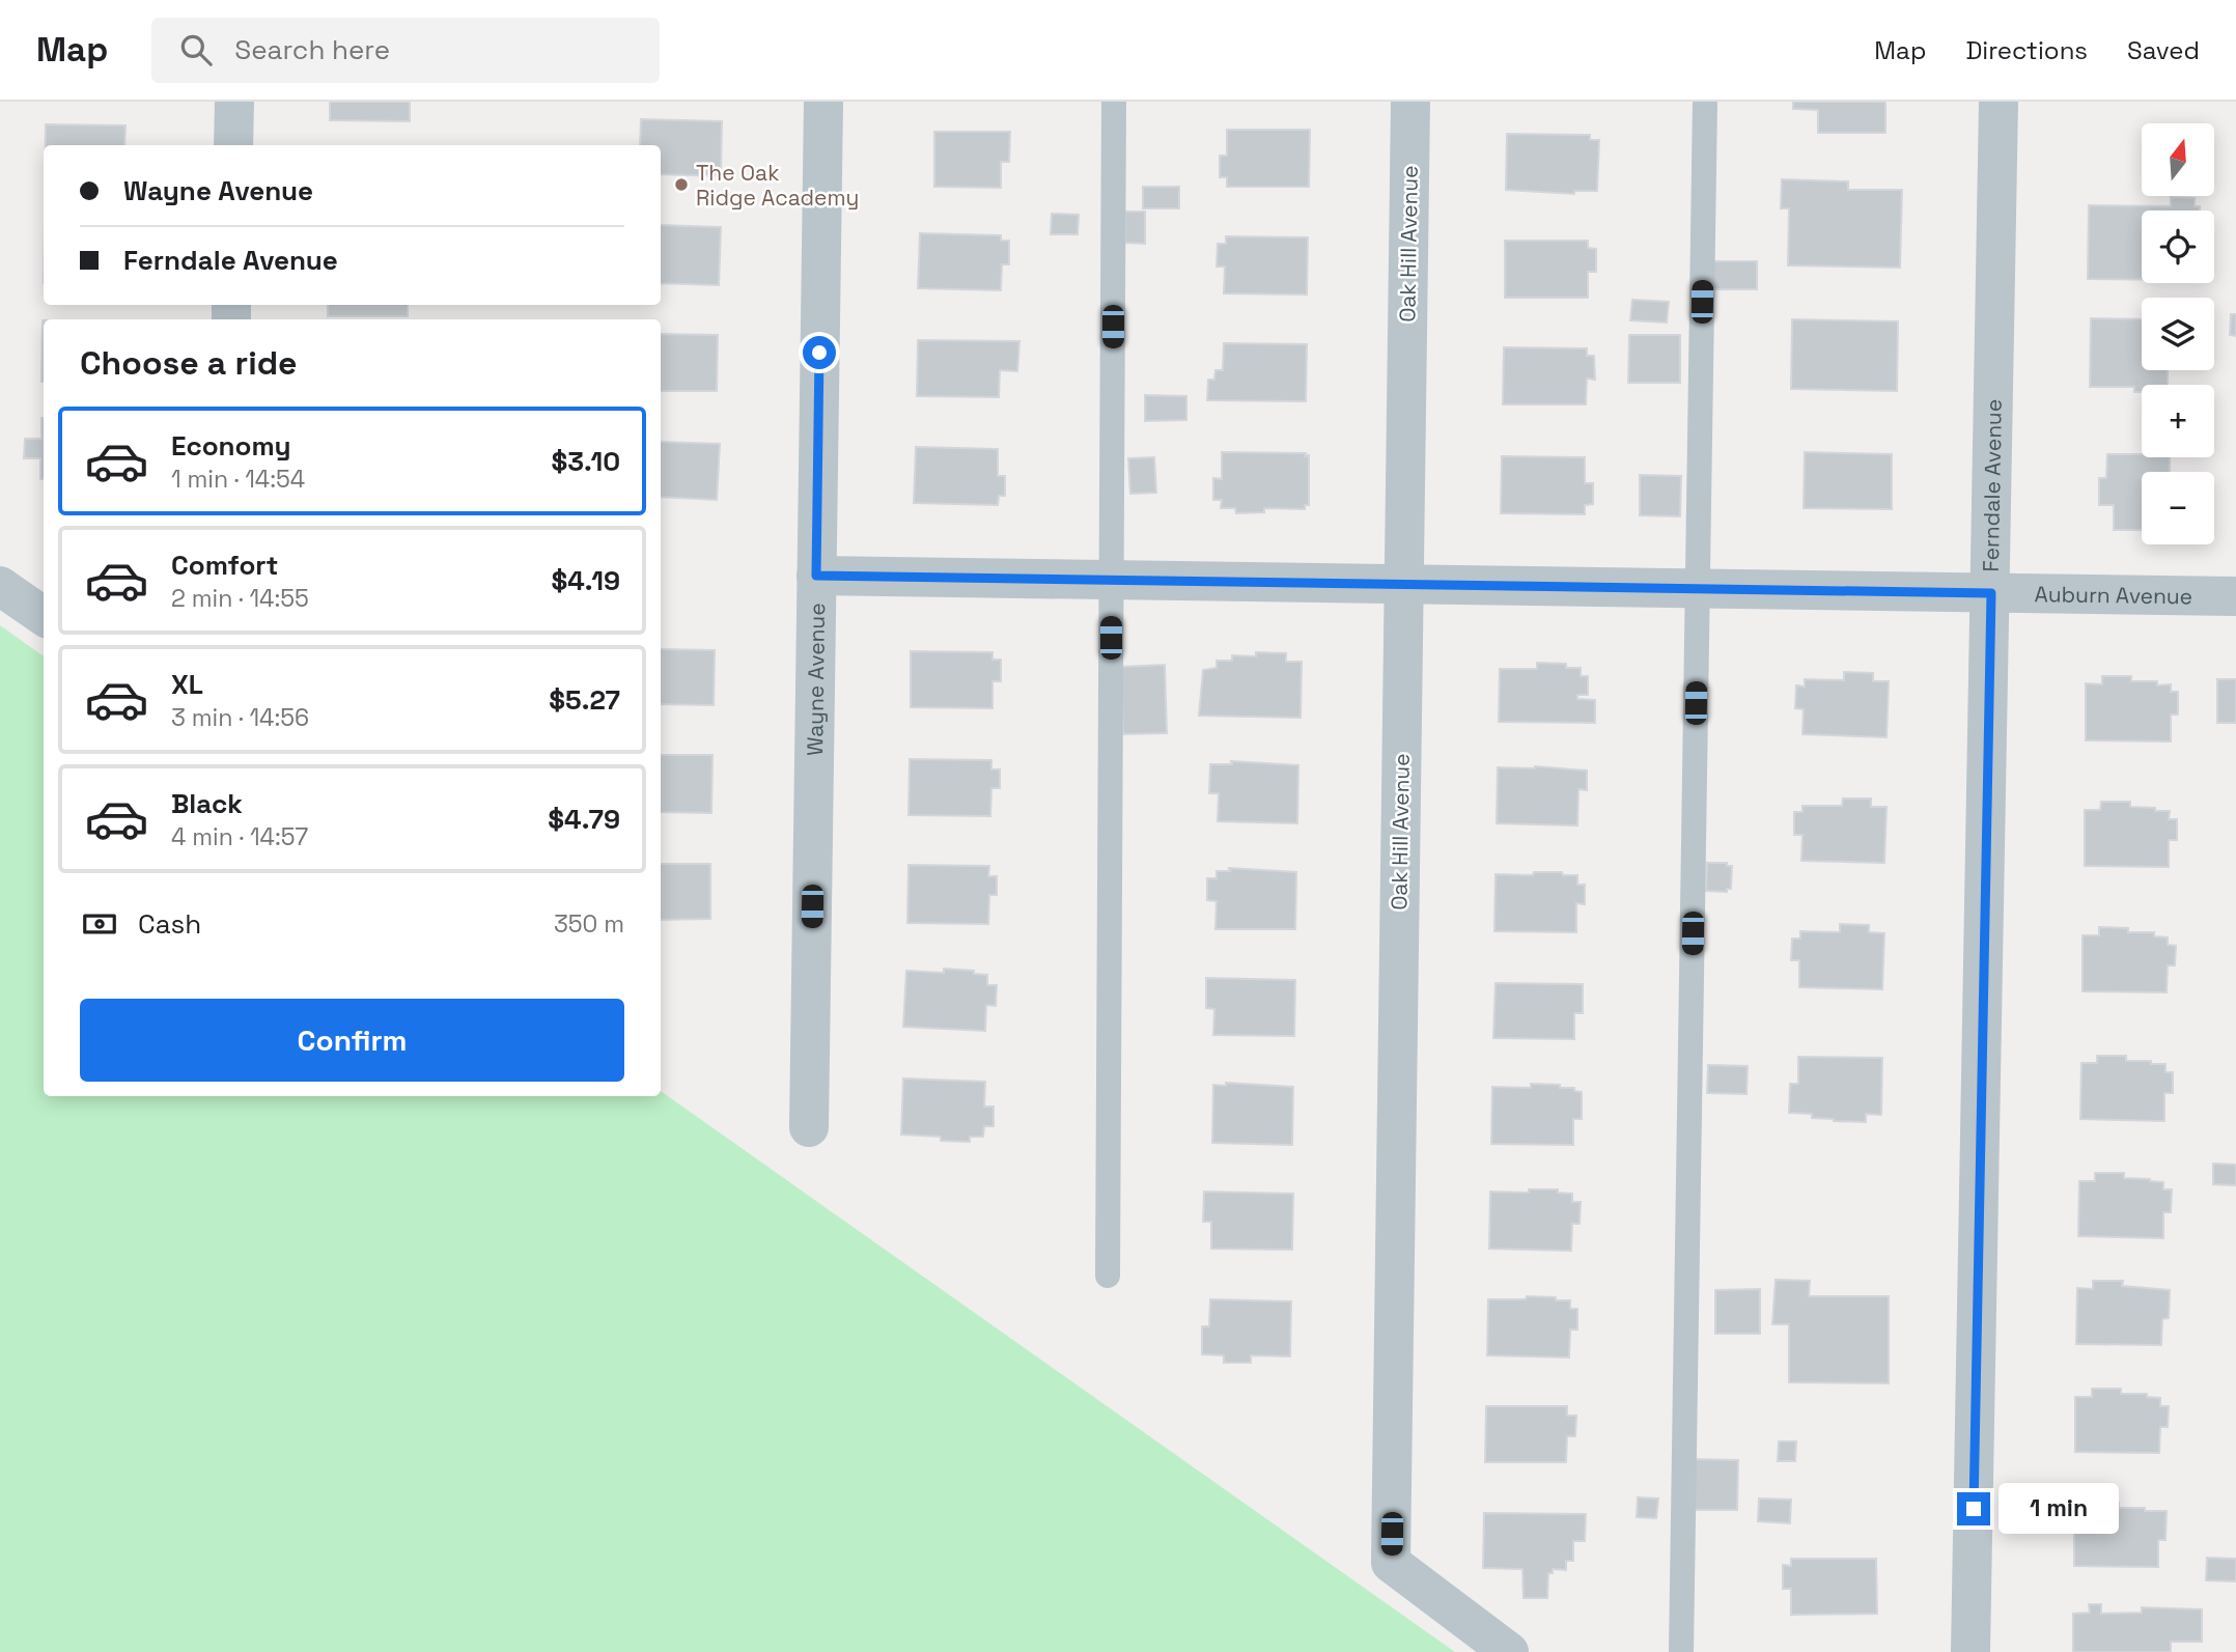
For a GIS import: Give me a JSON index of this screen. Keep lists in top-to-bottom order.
{
  "streets": {
    "street": [
      "Oak Hill Avenue",
      "Ferndale Avenue",
      "Auburn Avenue",
      "Wayne Avenue"
    ]
  },
  "crossings": [
    ["Oak Hill Avenue", "Auburn Avenue"],
    ["Ferndale Avenue", "Auburn Avenue"],
    ["Auburn Avenue", "Wayne Avenue"]
  ],
  "places": ["The Oak Ridge Academy"],
  "north": "top",
  "page": {
    "header": "Map",
    "search": "Search here",
    "nav": ["Map", "Directions", "Saved"],
    "map_buttons": ["+", "−"],
    "banner": ["Wayne Avenue", "Ferndale Avenue"],
    "heading": "Choose a ride",
    "list": [
      {
        "name": "Economy",
        "note": "1 min · 14:54",
        "value": "$3.10"
      },
      {
        "name": "Comfort",
        "note": "2 min · 14:55",
        "value": "$4.19"
      },
      {
        "name": "XL",
        "note": "3 min · 14:56",
        "value": "$5.27"
      },
      {
        "name": "Black",
        "note": "4 min · 14:57",
        "value": "$4.79"
      }
    ],
    "pay": ["Cash", "350 m"],
    "buttons": "Confirm",
    "bubble": "1 min"
  }
}
